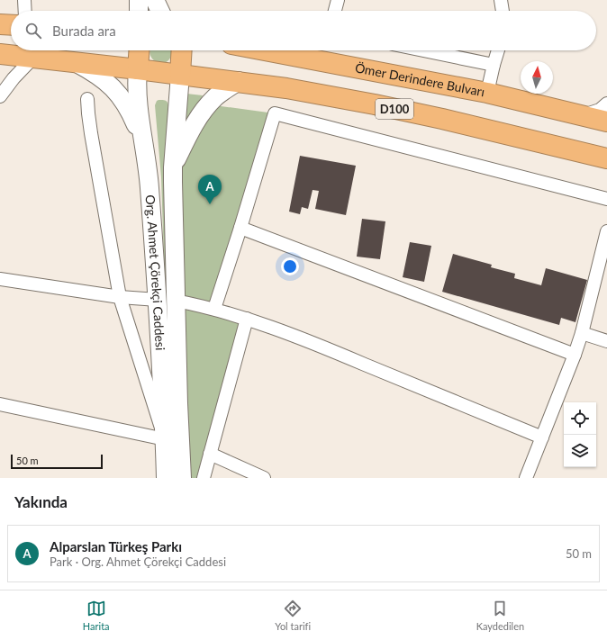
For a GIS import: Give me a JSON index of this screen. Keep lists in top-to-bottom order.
{
  "streets": {
    "highway": ["Ömer Derindere Bulvarı", "D100"],
    "main road": ["Org. Ahmet Çörekçi Caddesi"]
  },
  "crossings": [
    ["D100", "Org. Ahmet Çörekçi Caddesi"]
  ],
  "scale_bar": "50 m",
  "north": "top",
  "page": {
    "search": "Burada ara",
    "pins": "A",
    "scale": "50 m",
    "heading": "Yakında",
    "list": [
      {
        "mark": "A",
        "name": "Alparslan Türkeş Parkı",
        "note": "Park · Org. Ahmet Çörekçi Caddesi",
        "value": "50 m"
      }
    ],
    "nav": ["Harita", "Yol tarifi", "Kaydedilen"]
  }
}
